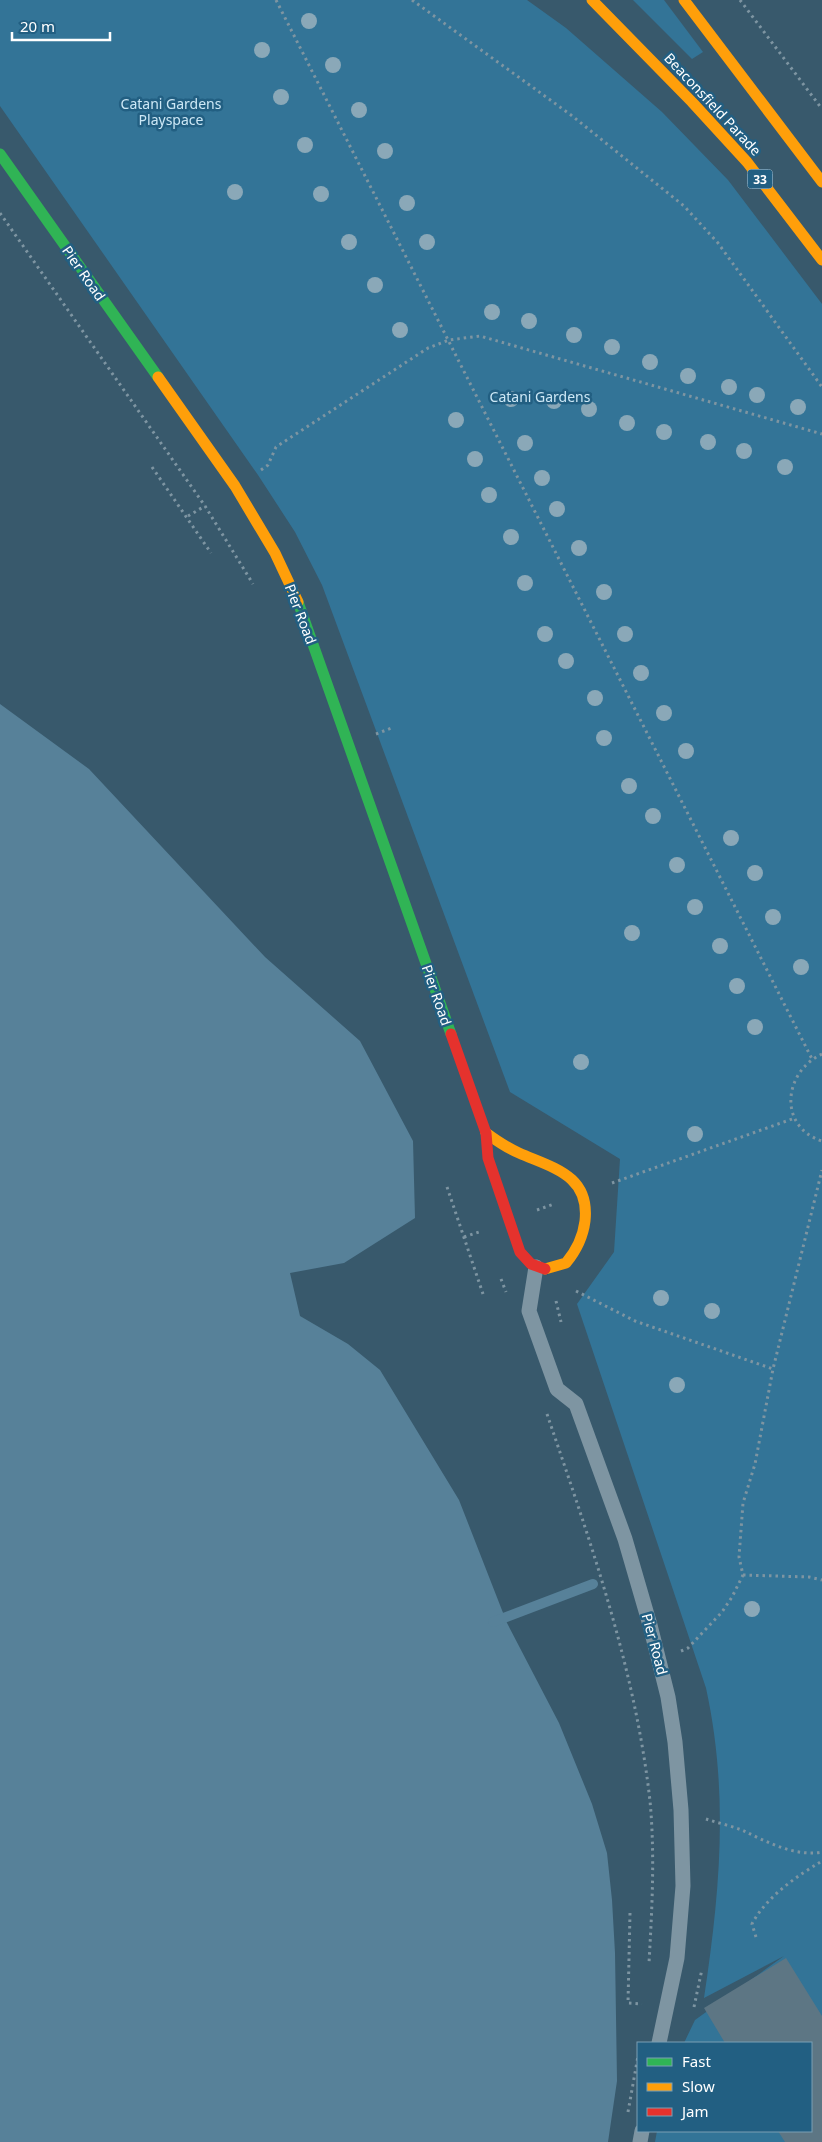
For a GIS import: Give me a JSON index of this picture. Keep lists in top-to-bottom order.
{
  "streets": {
    "street": ["Beaconsfield Parade", "33", "Pier Road"]
  },
  "parks": ["Catani Gardens Playspace", "Catani Gardens"],
  "legend": ["Fast", "Slow", "Jam"],
  "scale_bar": "20 m"
}
